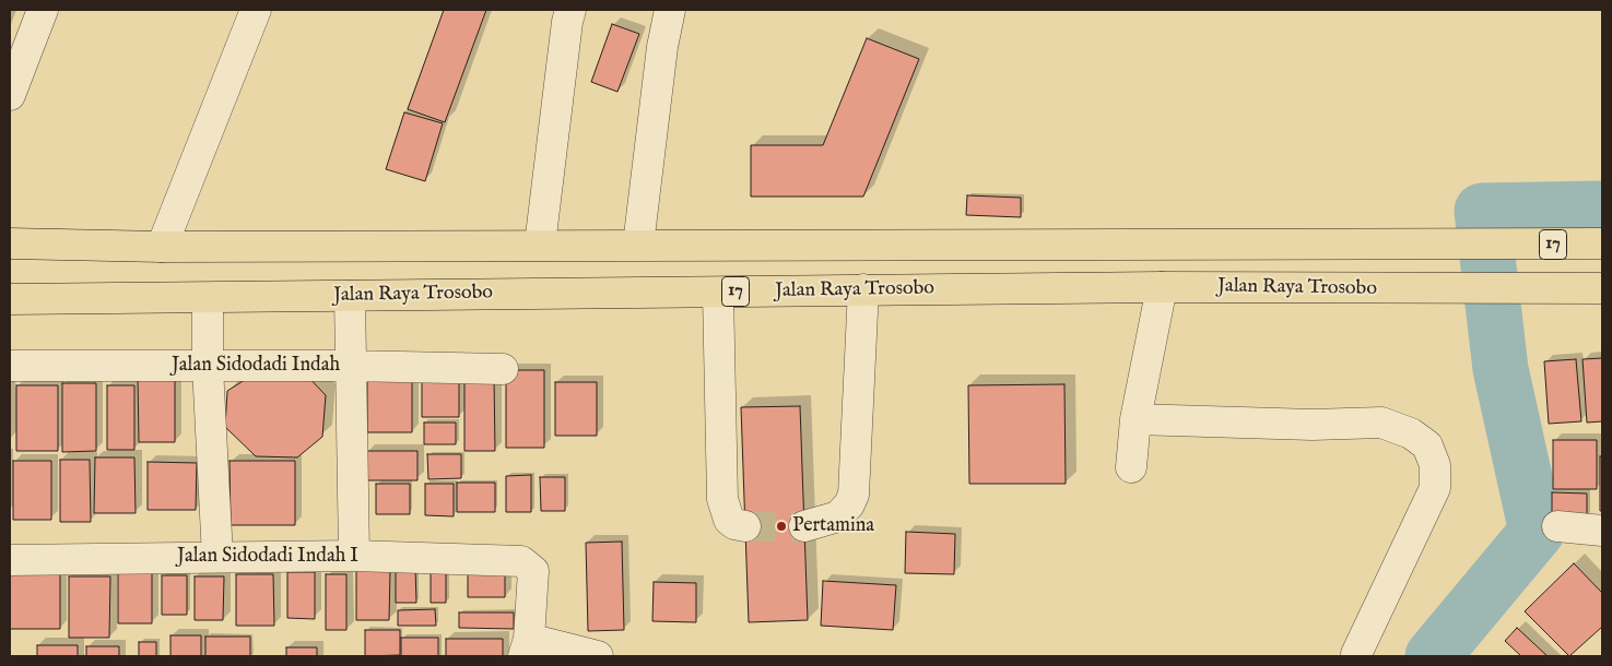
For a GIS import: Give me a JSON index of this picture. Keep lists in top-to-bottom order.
{
  "streets": {
    "highway": ["17", "Jalan Raya Trosobo"],
    "street": ["Jalan Sidodadi Indah", "Jalan Sidodadi Indah I"]
  },
  "places": ["Pertamina"]
}
